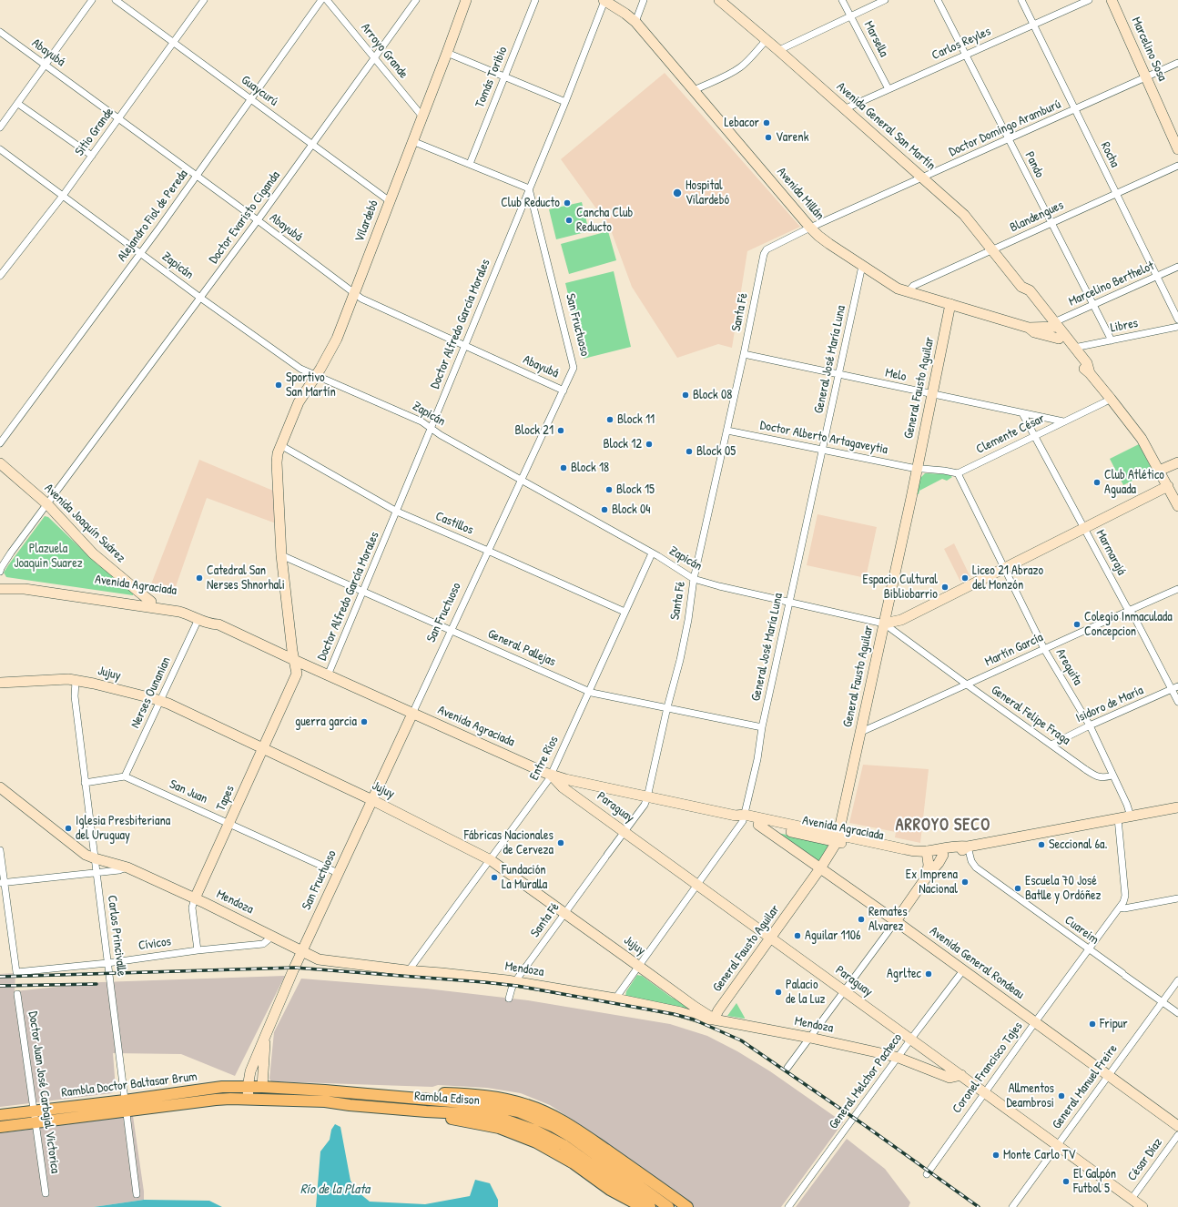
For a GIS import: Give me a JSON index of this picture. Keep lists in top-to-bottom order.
{
  "streets": {
    "main road": ["Rambla Doctor Baltasar Brum", "Rambla Edison"],
    "street": [
      "Marsella",
      "Carlos Reyles",
      "Marcelino Sosa",
      "Arroyo Grande",
      "Abayubá",
      "Tomás Toribio",
      "Guaycurú",
      "Avenida General San Martín",
      "Doctor Domingo Aramburú",
      "Sitio Grande",
      "Rocha",
      "Pando",
      "Avenida Millán",
      "Alejandro Fiol de Pereda",
      "Blandengues",
      "Doctor Evaristo Ciganda",
      "Vilardebó",
      "Zapicán",
      "Marcelino Berthelot",
      "Santa Fé",
      "Doctor Alfredo García Morales",
      "San Fructuoso",
      "Libres",
      "General José María Luna",
      "Melo",
      "General Fausto Aguilar",
      "Clemente César",
      "Doctor Alberto Artagaveytia",
      "Avenida Joaquín Suárez",
      "Castillos",
      "Marmarajá",
      "Avenida Agraciada",
      "General Pallejas",
      "Martín García",
      "Arequita",
      "Jujuy",
      "Nerses Ounanian",
      "Isidoro de María",
      "General Felipe Fraga",
      "Entre Ríos",
      "San Juan",
      "Tapes",
      "Paraguay",
      "Mendoza",
      "Cuareim",
      "Carlos Princivalle",
      "Cívicos",
      "Avenida General Rondeau",
      "Coronel Francisco Tajes",
      "General Melchor Pacheco",
      "General Manuel Freire",
      "Doctor Juan José Carbajal Victorica",
      "César Díaz"
    ]
  },
  "crossings": [
    ["Marsella", "Carlos Reyles"],
    ["Carlos Reyles", "Avenida General San Martín"],
    ["Carlos Reyles", "Rocha"],
    ["Carlos Reyles", "Pando"],
    ["Marcelino Sosa", "Doctor Domingo Aramburú"],
    ["Arroyo Grande", "Doctor Evaristo Ciganda"],
    ["Arroyo Grande", "Vilardebó"],
    ["Abayubá", "Sitio Grande"],
    ["Abayubá", "Alejandro Fiol de Pereda"],
    ["Abayubá", "Doctor Evaristo Ciganda"],
    ["Abayubá", "Vilardebó"],
    ["Abayubá", "Doctor Alfredo García Morales"],
    ["Abayubá", "San Fructuoso"],
    ["Guaycurú", "Sitio Grande"],
    ["Guaycurú", "Alejandro Fiol de Pereda"],
    ["Guaycurú", "Doctor Evaristo Ciganda"],
    ["Guaycurú", "Vilardebó"],
    ["Avenida General San Martín", "Doctor Domingo Aramburú"],
    ["Avenida General San Martín", "Avenida Millán"],
    ["Avenida General San Martín", "Blandengues"],
    ["Avenida General San Martín", "Marcelino Berthelot"],
    ["Avenida General San Martín", "Libres"],
    ["Avenida General San Martín", "Clemente César"],
    ["Doctor Domingo Aramburú", "Rocha"],
    ["Doctor Domingo Aramburú", "Pando"],
    ["Doctor Domingo Aramburú", "Avenida Millán"],
    ["Doctor Domingo Aramburú", "Santa Fé"],
    ["Sitio Grande", "Zapicán"],
    ["Rocha", "Blandengues"],
    ["Rocha", "Marcelino Berthelot"],
    ["Pando", "Blandengues"],
    ["Pando", "Marcelino Berthelot"],
    ["Pando", "Libres"],
    ["Avenida Millán", "Blandengues"],
    ["Avenida Millán", "Marcelino Berthelot"],
    ["Avenida Millán", "Doctor Alfredo García Morales"],
    ["Avenida Millán", "General José María Luna"],
    ["Avenida Millán", "General Fausto Aguilar"],
    ["Alejandro Fiol de Pereda", "Zapicán"],
    ["Doctor Evaristo Ciganda", "Zapicán"],
    ["Doctor Evaristo Ciganda", "Avenida Joaquín Suárez"],
    ["Vilardebó", "Zapicán"],
    ["Vilardebó", "Castillos"],
    ["Vilardebó", "General Pallejas"],
    ["Vilardebó", "Tapes"],
    ["Zapicán", "Santa Fé"],
    ["Zapicán", "Doctor Alfredo García Morales"],
    ["Zapicán", "San Fructuoso"],
    ["Zapicán", "General José María Luna"],
    ["Zapicán", "General Fausto Aguilar"],
    ["Zapicán", "General Felipe Fraga"],
    ["Zapicán", "Entre Ríos"],
    ["Santa Fé", "Melo"],
    ["Santa Fé", "Doctor Alberto Artagaveytia"],
    ["Santa Fé", "Avenida Agraciada"],
    ["Santa Fé", "General Pallejas"],
    ["Santa Fé", "Jujuy"],
    ["Santa Fé", "Paraguay"],
    ["Santa Fé", "Mendoza"],
    ["Doctor Alfredo García Morales", "San Fructuoso"],
    ["Doctor Alfredo García Morales", "Castillos"],
    ["Doctor Alfredo García Morales", "Avenida Agraciada"],
    ["Doctor Alfredo García Morales", "General Pallejas"],
    ["San Fructuoso", "Castillos"],
    ["San Fructuoso", "Avenida Agraciada"],
    ["San Fructuoso", "General Pallejas"],
    ["San Fructuoso", "Jujuy"],
    ["San Fructuoso", "San Juan"],
    ["San Fructuoso", "Mendoza"],
    ["San Fructuoso", "Rambla Doctor Baltasar Brum"],
    ["San Fructuoso", "Rambla Edison"],
    ["General José María Luna", "Melo"],
    ["General José María Luna", "Doctor Alberto Artagaveytia"],
    ["General José María Luna", "Avenida Agraciada"],
    ["General José María Luna", "General Pallejas"],
    ["General José María Luna", "Jujuy"],
    ["General José María Luna", "Paraguay"],
    ["General José María Luna", "Mendoza"],
    ["Melo", "General Fausto Aguilar"],
    ["Melo", "Clemente César"],
    ["Melo", "Marmarajá"],
    ["General Fausto Aguilar", "Doctor Alberto Artagaveytia"],
    ["General Fausto Aguilar", "Avenida Agraciada"],
    ["General Fausto Aguilar", "Martín García"],
    ["General Fausto Aguilar", "Jujuy"],
    ["General Fausto Aguilar", "General Felipe Fraga"],
    ["General Fausto Aguilar", "Paraguay"],
    ["General Fausto Aguilar", "Mendoza"],
    ["General Fausto Aguilar", "Avenida General Rondeau"],
    ["Clemente César", "Marmarajá"],
    ["Clemente César", "Arequita"],
    ["Avenida Joaquín Suárez", "Avenida Agraciada"],
    ["Castillos", "Entre Ríos"],
    ["Marmarajá", "Martín García"],
    ["Marmarajá", "Isidoro de María"],
    ["Avenida Agraciada", "Nerses Ounanian"],
    ["Avenida Agraciada", "Entre Ríos"],
    ["Avenida Agraciada", "Tapes"],
    ["Avenida Agraciada", "Paraguay"],
    ["Avenida Agraciada", "Cuareim"],
    ["Avenida Agraciada", "Avenida General Rondeau"],
    ["Avenida Agraciada", "Coronel Francisco Tajes"],
    ["General Pallejas", "Entre Ríos"],
    ["General Pallejas", "Tapes"],
    ["Martín García", "Arequita"],
    ["Martín García", "General Felipe Fraga"],
    ["Arequita", "Isidoro de María"],
    ["Arequita", "General Felipe Fraga"],
    ["Jujuy", "Nerses Ounanian"],
    ["Jujuy", "Entre Ríos"],
    ["Jujuy", "Tapes"],
    ["Jujuy", "Mendoza"],
    ["Jujuy", "Carlos Princivalle"],
    ["Nerses Ounanian", "San Juan"],
    ["Isidoro de María", "General Felipe Fraga"],
    ["Entre Ríos", "Paraguay"],
    ["Entre Ríos", "Mendoza"],
    ["San Juan", "Tapes"],
    ["Tapes", "Mendoza"],
    ["Tapes", "Cívicos"],
    ["Paraguay", "Mendoza"],
    ["Paraguay", "Coronel Francisco Tajes"],
    ["Paraguay", "General Melchor Pacheco"],
    ["Paraguay", "General Manuel Freire"],
    ["Paraguay", "César Díaz"],
    ["Mendoza", "Carlos Princivalle"],
    ["Mendoza", "Cívicos"],
    ["Mendoza", "General Melchor Pacheco"],
    ["Cuareim", "Coronel Francisco Tajes"],
    ["Cuareim", "General Manuel Freire"],
    ["Carlos Princivalle", "Cívicos"],
    ["Carlos Princivalle", "Rambla Doctor Baltasar Brum"],
    ["Avenida General Rondeau", "Coronel Francisco Tajes"],
    ["Avenida General Rondeau", "General Melchor Pacheco"],
    ["Avenida General Rondeau", "General Manuel Freire"],
    ["Rambla Doctor Baltasar Brum", "Doctor Juan José Carbajal Victorica"],
    ["Rambla Doctor Baltasar Brum", "Rambla Edison"]
  ],
  "districts": ["ARROYO SECO"],
  "water": ["Río de la Plata"],
  "parks": ["Plazuela Joaquin Suarez"],
  "places": [
    "Lebacor",
    "Varenk",
    "Hospital Vilardebó",
    "Club Reducto",
    "Cancha Club Reducto",
    "Sportivo San Martín",
    "Block 08",
    "Block 11",
    "Block 21",
    "Block 12",
    "Block 05",
    "Block 18",
    "Club Atlético Aguada",
    "Block 15",
    "Block 04",
    "Catedral San Nerses Shnorhali",
    "Liceo 21 Abrazo del Monzón",
    "Espacio Cultural Bibliobarrio",
    "Colegio Inmaculada Concepcion",
    "guerra garcia",
    "Iglesia Presbiteriana del Uruguay",
    "Fábricas Nacionales de Cerveza",
    "Seccional 6a.",
    "Fundación La Muralla",
    "Ex Imprena Nacional",
    "Escuela 70 José Batlle y Ordóñez",
    "Remates Alvarez",
    "Aguilar 1106",
    "Agrltec",
    "Palacio de la Luz",
    "Fripur",
    "Allmentos Deambrosi",
    "Monte Carlo TV",
    "El Galpón Futbol 5"
  ]
}
